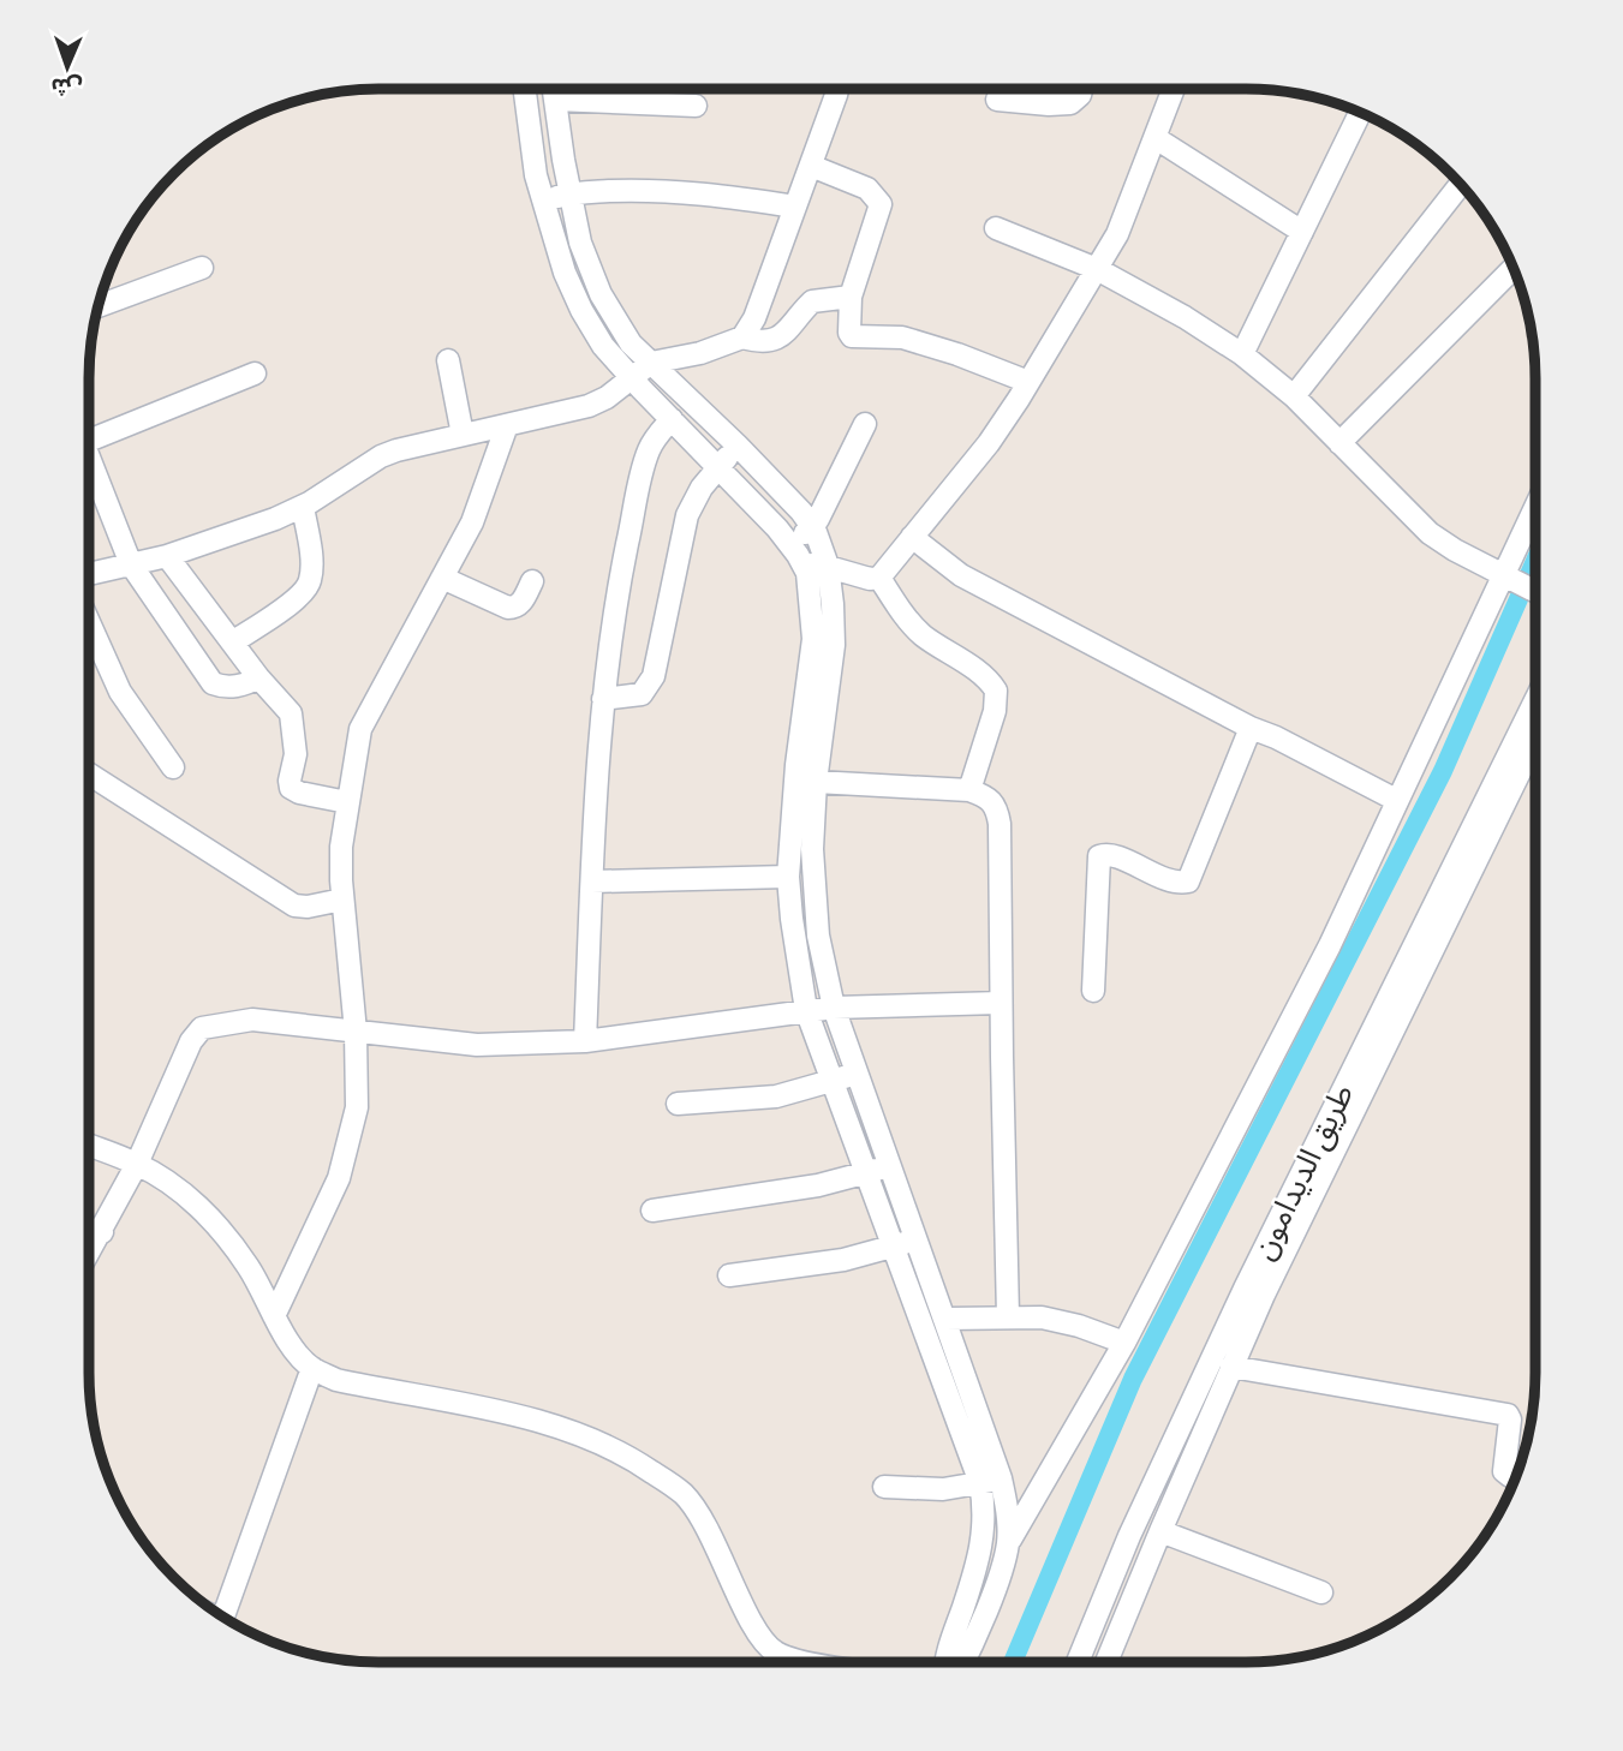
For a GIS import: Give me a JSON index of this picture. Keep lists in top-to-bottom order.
{
  "streets": {
    "street": ["طريق الديدامون"]
  },
  "north": "bottom"
}
